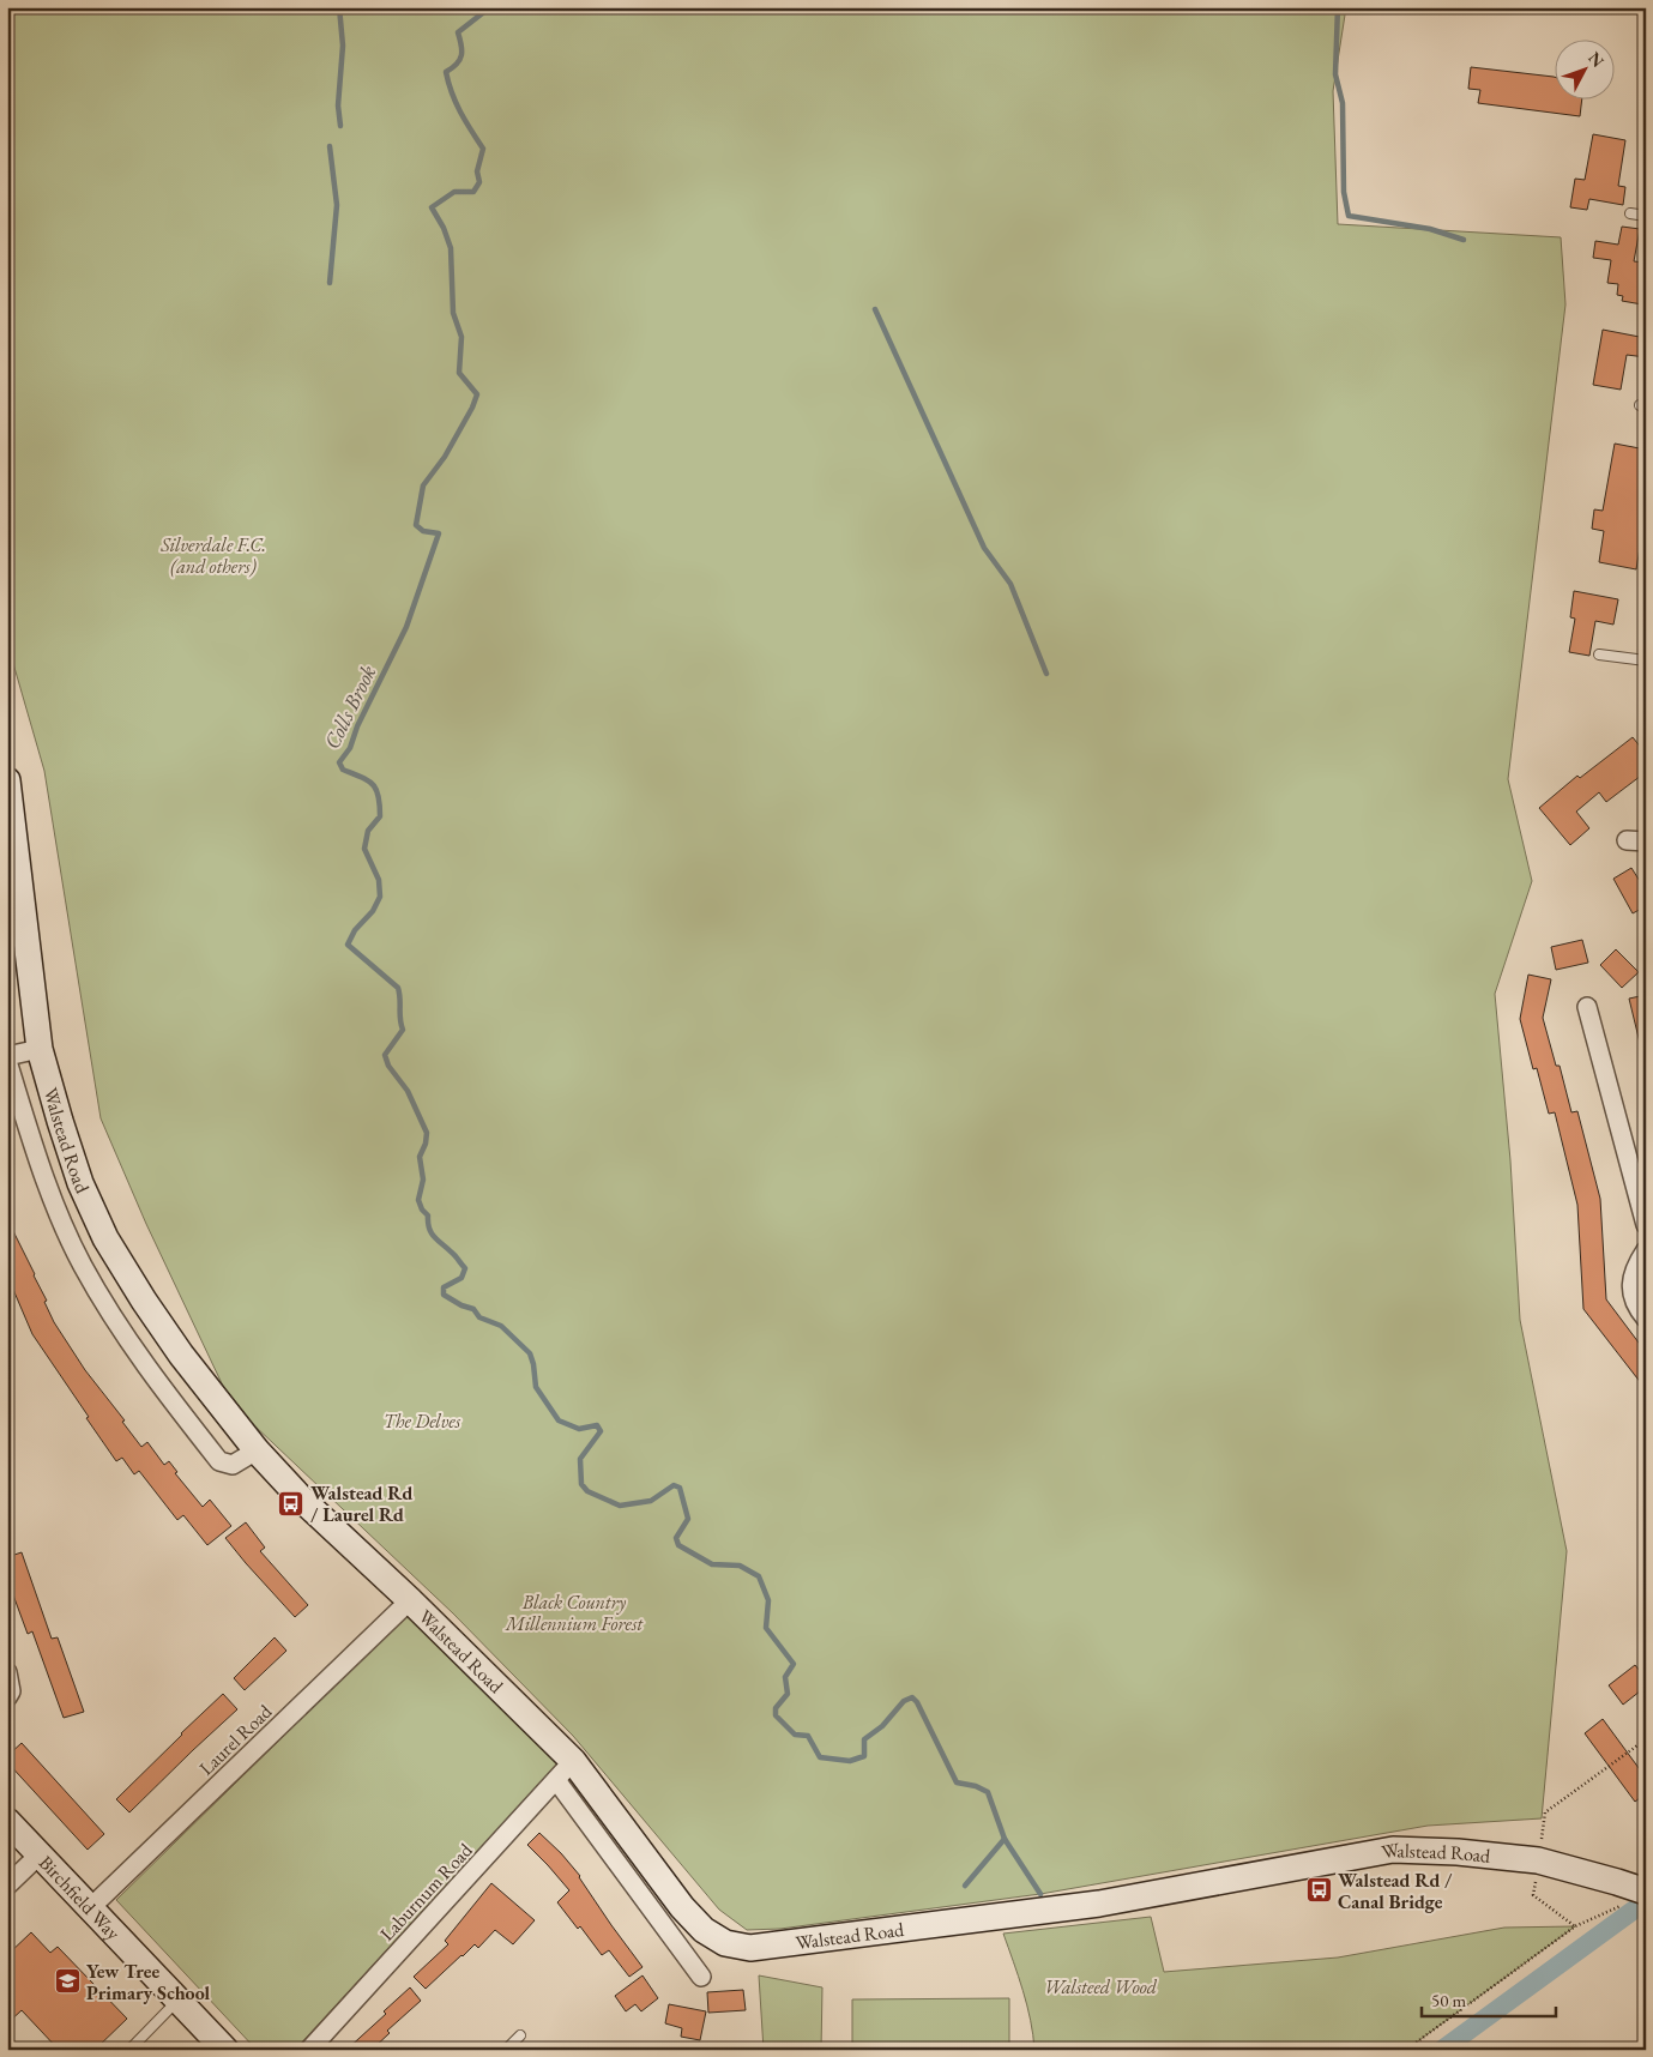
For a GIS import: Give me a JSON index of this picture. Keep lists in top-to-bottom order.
{
  "streets": {
    "street": [
      "Walstead Road",
      "Laurel Road",
      "Laburnum Road",
      "Birchfield Way"
    ]
  },
  "crossings": [
    ["Walstead Road", "Laurel Road"],
    ["Walstead Road", "Laburnum Road"],
    ["Laurel Road", "Birchfield Way"]
  ],
  "water": ["Colls Brook"],
  "parks": [
    "Silverdale F.C. (and others)",
    "The Delves",
    "Black Country Millennium Forest",
    "Walsteed Wood"
  ],
  "places": {
    "bus stop": ["Walstead Rd / Laurel Rd", "Walstead Rd / Canal Bridge"],
    "school or university": ["Yew Tree Primary School"]
  },
  "scale_bar": "50 m",
  "north": "top right"
}
